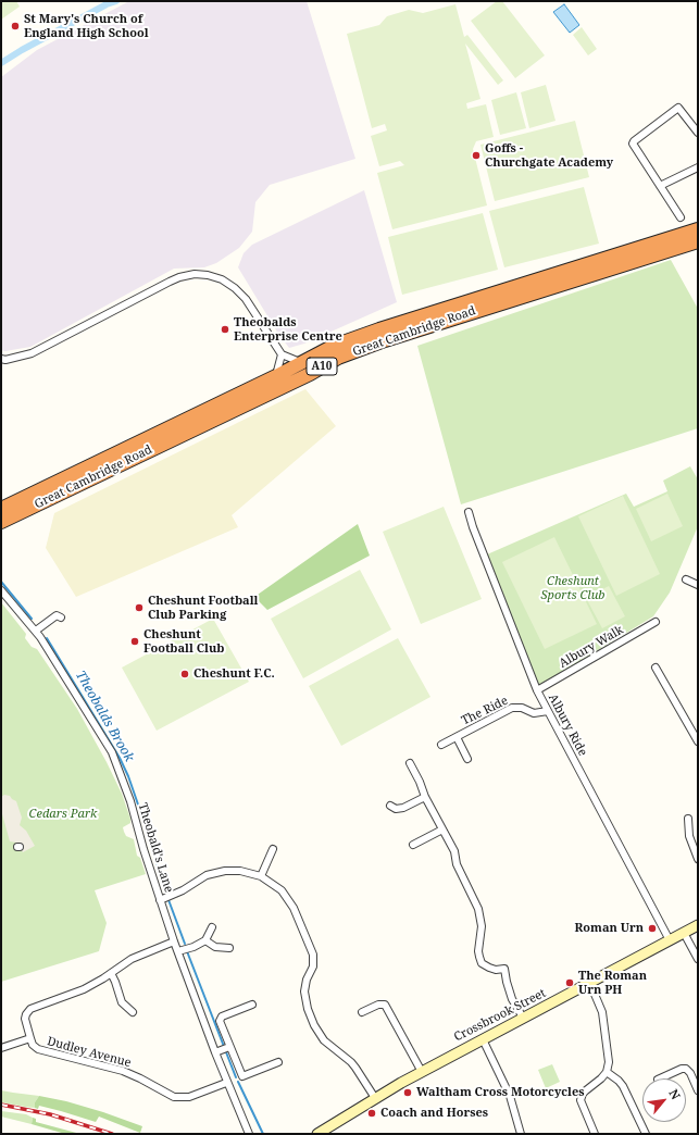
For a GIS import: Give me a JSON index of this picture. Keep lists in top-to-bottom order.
{
  "streets": {
    "highway": ["Great Cambridge Road", "A10"],
    "main road": ["Crossbrook Street"],
    "street": [
      "Albury Walk",
      "The Ride",
      "Albury Ride",
      "Theobald's Lane",
      "Dudley Avenue"
    ]
  },
  "crossings": [
    ["Albury Walk", "Albury Ride"],
    ["The Ride", "Albury Ride"],
    ["Albury Ride", "Crossbrook Street"],
    ["Theobald's Lane", "Dudley Avenue"]
  ],
  "water": ["Theobalds Brook"],
  "parks": ["Cheshunt Sports Club", "Cedars Park"],
  "places": [
    "St Mary's Church of England High School",
    "Goffs - Churchgate Academy",
    "Theobalds Enterprise Centre",
    "Cheshunt Football Club Parking",
    "Cheshunt Football Club",
    "Cheshunt F.C.",
    "Roman Urn",
    "The Roman Urn PH",
    "Waltham Cross Motorcycles",
    "Coach and Horses"
  ],
  "north": "top right"
}
